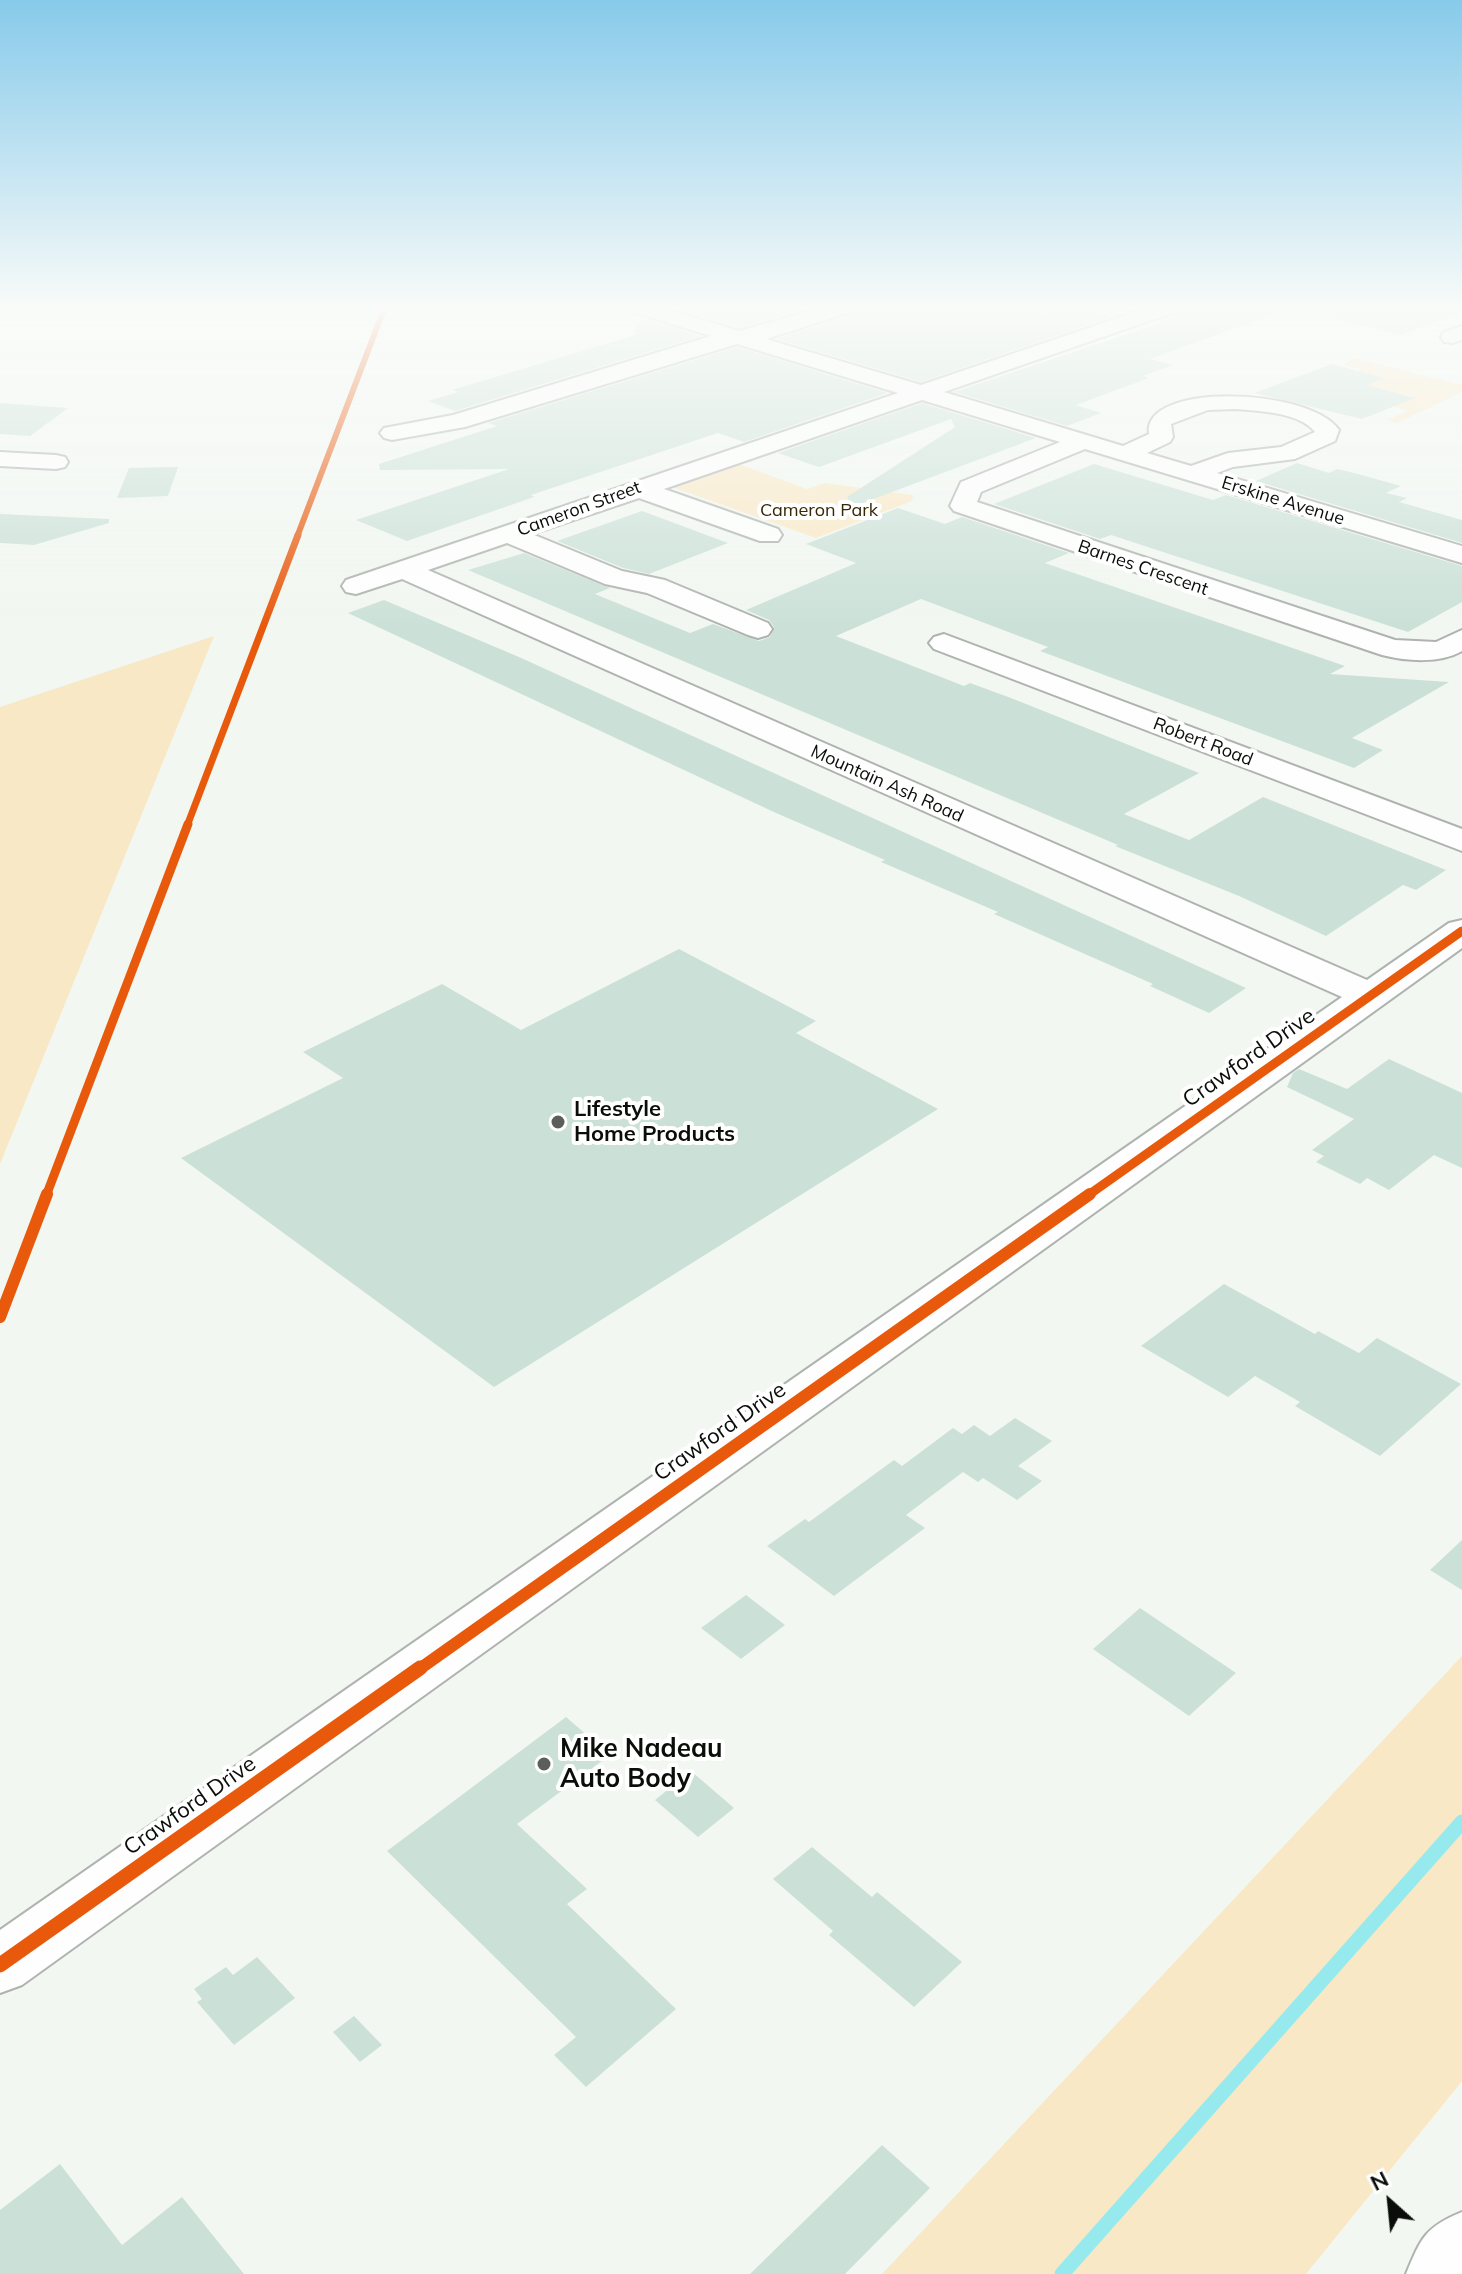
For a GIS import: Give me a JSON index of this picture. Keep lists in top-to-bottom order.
{
  "streets": {
    "street": [
      "Erskine Avenue",
      "Cameron Street",
      "Barnes Crescent",
      "Robert Road",
      "Mountain Ash Road",
      "Crawford Drive"
    ]
  },
  "crossings": [
    ["Erskine Avenue", "Barnes Crescent"],
    ["Cameron Street", "Mountain Ash Road"],
    ["Mountain Ash Road", "Crawford Drive"]
  ],
  "parks": ["Cameron Park"],
  "places": ["Lifestyle Home Products", "Mike Nadeau Auto Body"],
  "north": "top left"
}
